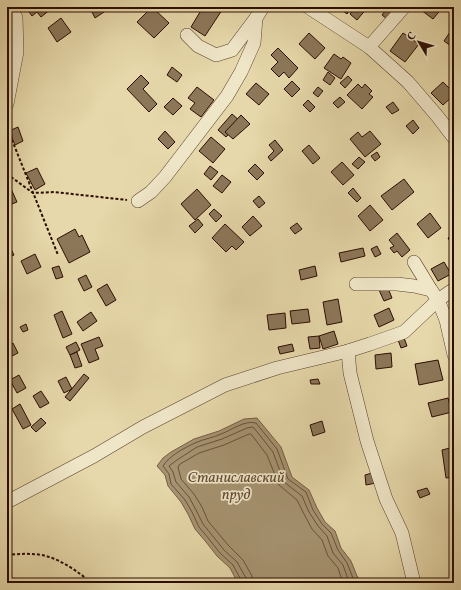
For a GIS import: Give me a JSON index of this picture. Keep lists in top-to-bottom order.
{
  "water": ["Станиславский пруд"],
  "north": "top left"
}
